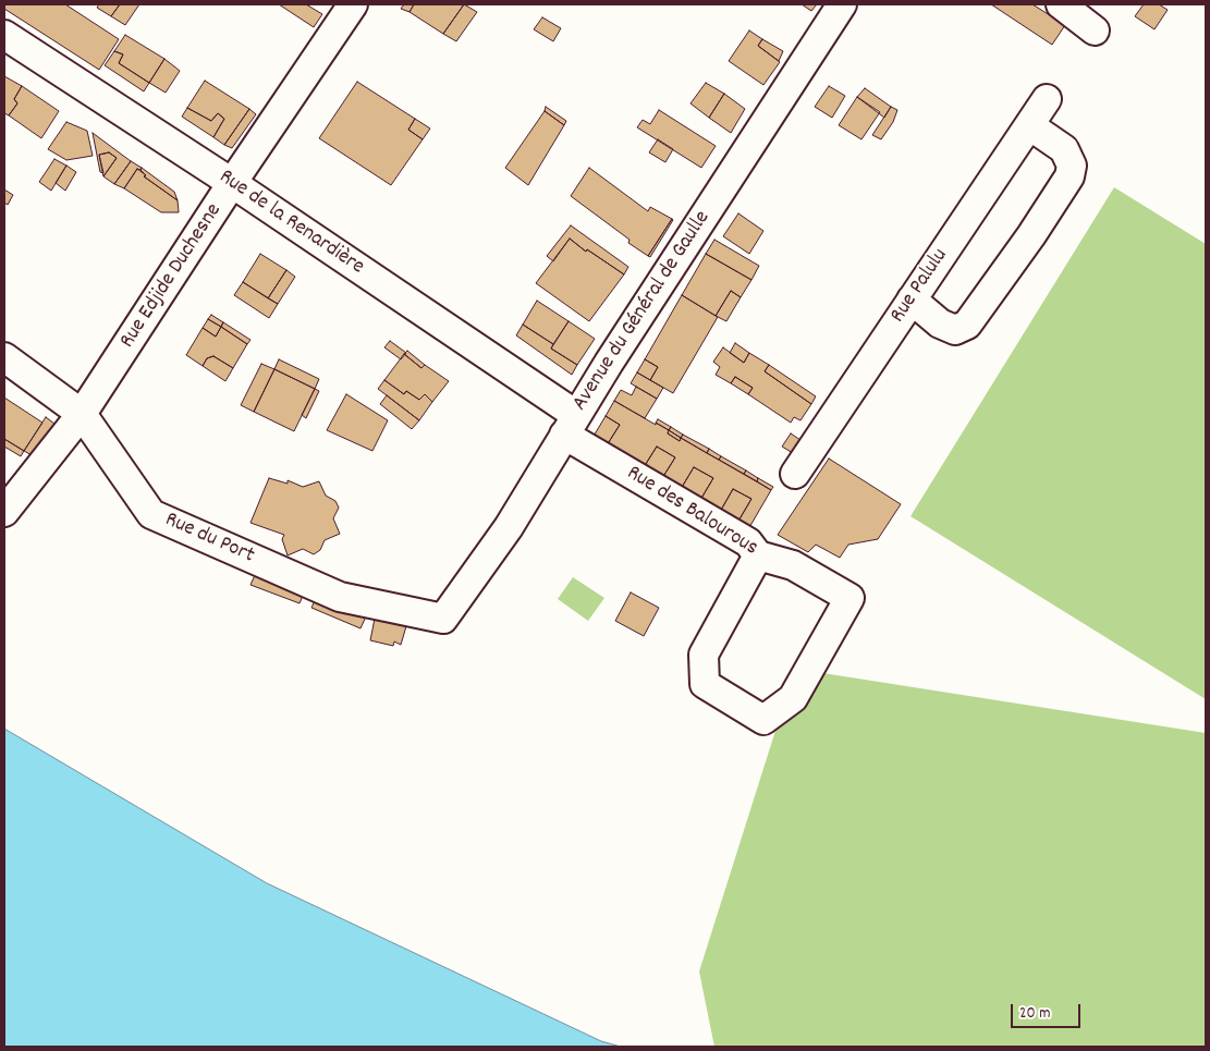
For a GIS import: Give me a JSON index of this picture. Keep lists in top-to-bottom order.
{
  "streets": {
    "street": [
      "Rue de la Renardière",
      "Rue Edjide Duchesne",
      "Rue Palulu",
      "Avenue du Général de Gaulle",
      "Rue des Balourous",
      "Rue du Port"
    ]
  },
  "crossings": [
    ["Rue de la Renardière", "Rue Edjide Duchesne"],
    ["Rue de la Renardière", "Avenue du Général de Gaulle"],
    ["Rue de la Renardière", "Rue des Balourous"],
    ["Rue Edjide Duchesne", "Rue du Port"],
    ["Avenue du Général de Gaulle", "Rue des Balourous"],
    ["Avenue du Général de Gaulle", "Rue du Port"]
  ],
  "scale_bar": "20 m"
}
